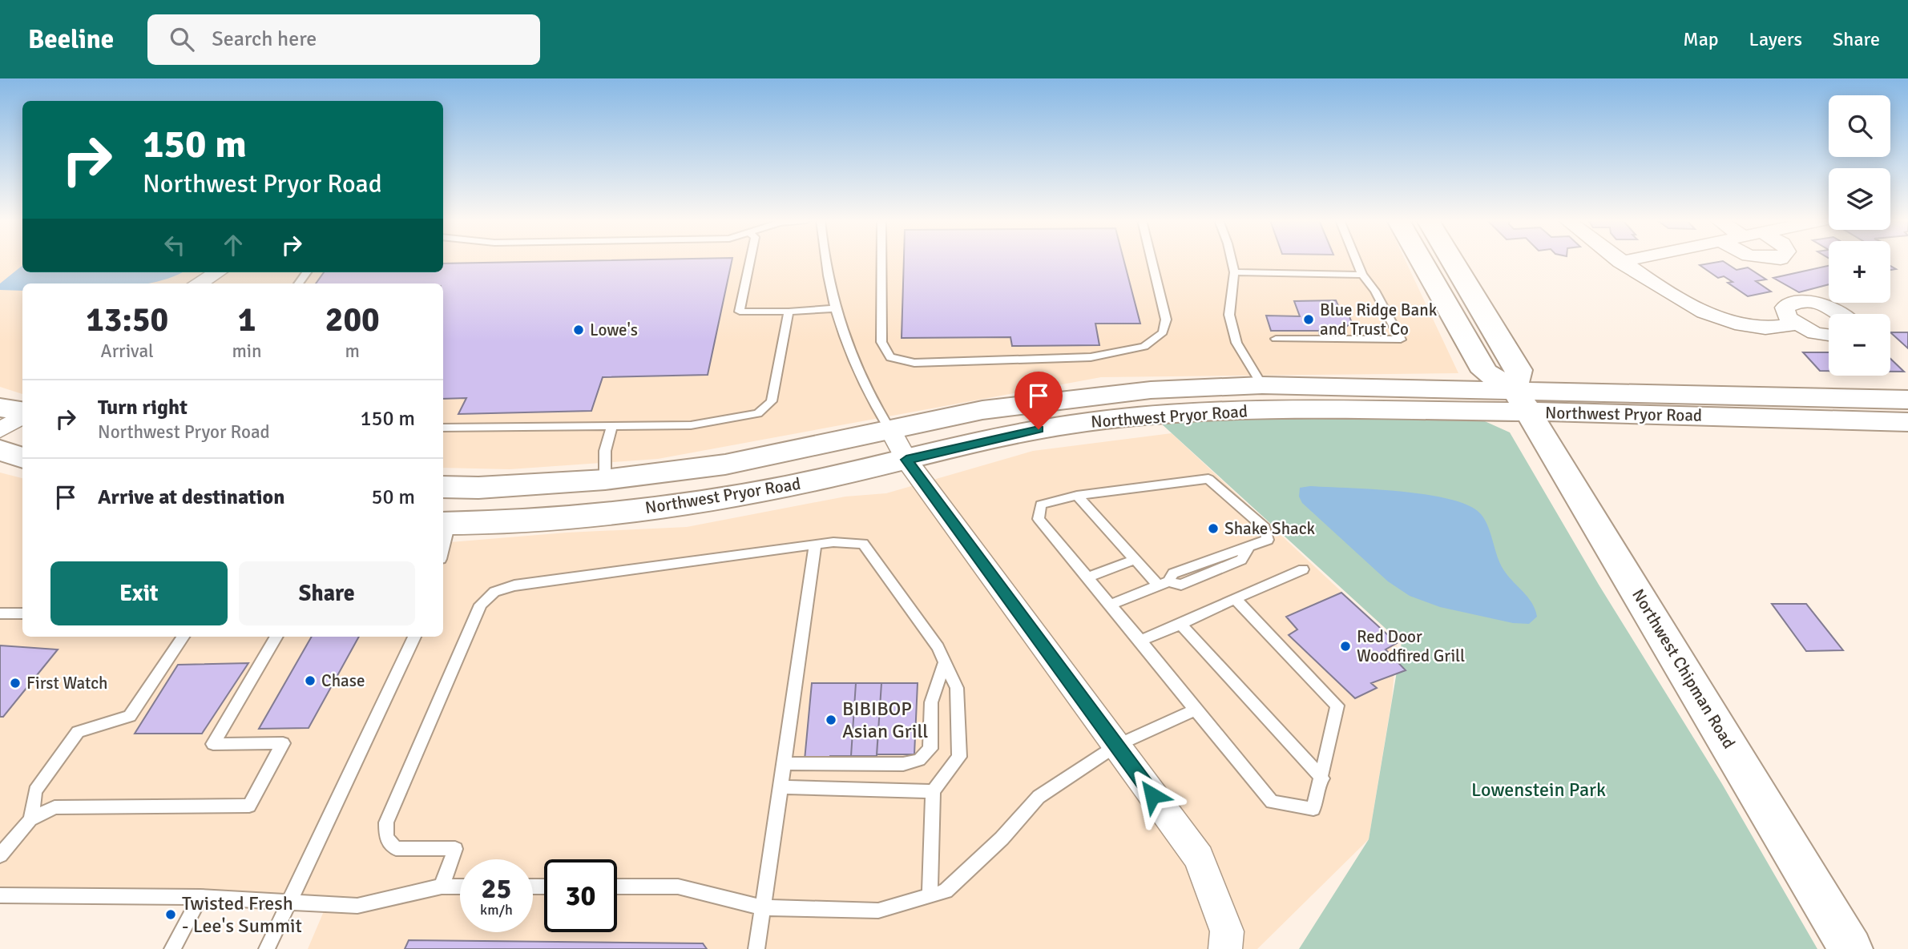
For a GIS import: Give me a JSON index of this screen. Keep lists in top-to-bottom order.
{
  "streets": {
    "main road": ["Northwest Pryor Road", "Northwest Chipman Road"]
  },
  "crossings": [
    ["Northwest Pryor Road", "Northwest Chipman Road"]
  ],
  "parks": ["Lowenstein Park"],
  "places": [
    "Blue Ridge Bank and Trust Co",
    "Lowe's",
    "Shake Shack",
    "Red Door Woodfired Grill",
    "Chase",
    "First Watch",
    "BIBIBOP Asian Grill",
    "Twisted Fresh - Lee's Summit"
  ],
  "page": {
    "header": "Beeline",
    "search": "Search here",
    "nav": ["Map", "Layers", "Share"],
    "map_buttons": ["+", "−"],
    "turn": ["150 m", "Northwest Pryor Road"],
    "eta": [
      "13:50",
      "Arrival",
      "1",
      "min",
      "200",
      "m"
    ],
    "list": [
      {
        "name": "Turn right",
        "note": "Northwest Pryor Road",
        "value": "150 m"
      },
      {
        "name": "Arrive at destination",
        "value": "50 m"
      }
    ],
    "buttons": ["Exit", "Share"],
    "speed": "25 km/h",
    "limit": "30"
  }
}
